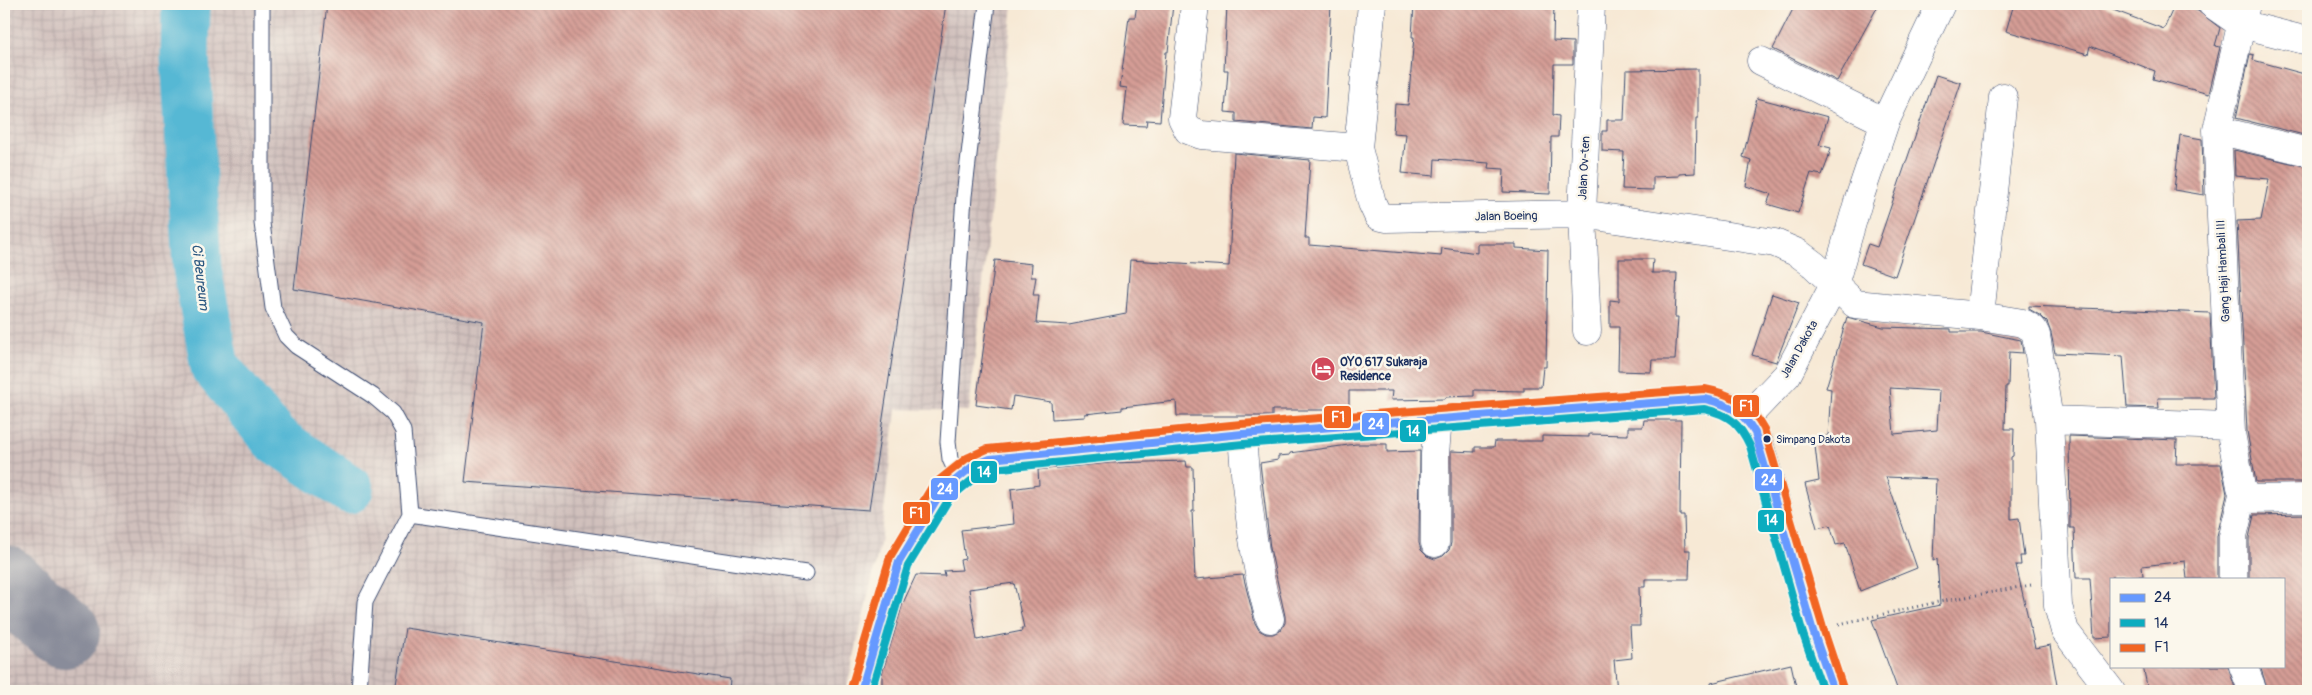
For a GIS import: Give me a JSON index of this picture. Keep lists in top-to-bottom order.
{
  "streets": {
    "street": [
      "Jalan Ov-ten",
      "Jalan Boeing",
      "Gang Haji Hambali III",
      "Jalan Dakota"
    ]
  },
  "crossings": [
    ["Jalan Ov-ten", "Jalan Boeing"],
    ["Jalan Boeing", "Jalan Dakota"]
  ],
  "water": ["Ci Beureum"],
  "places": {
    "hotel": ["OYO 617 Sukaraja Residence"],
    "other": ["Simpang Dakota"]
  },
  "lines": ["transit line F1", "transit line 24", "transit line 14"],
  "legend": ["24", "14", "F1"]
}
